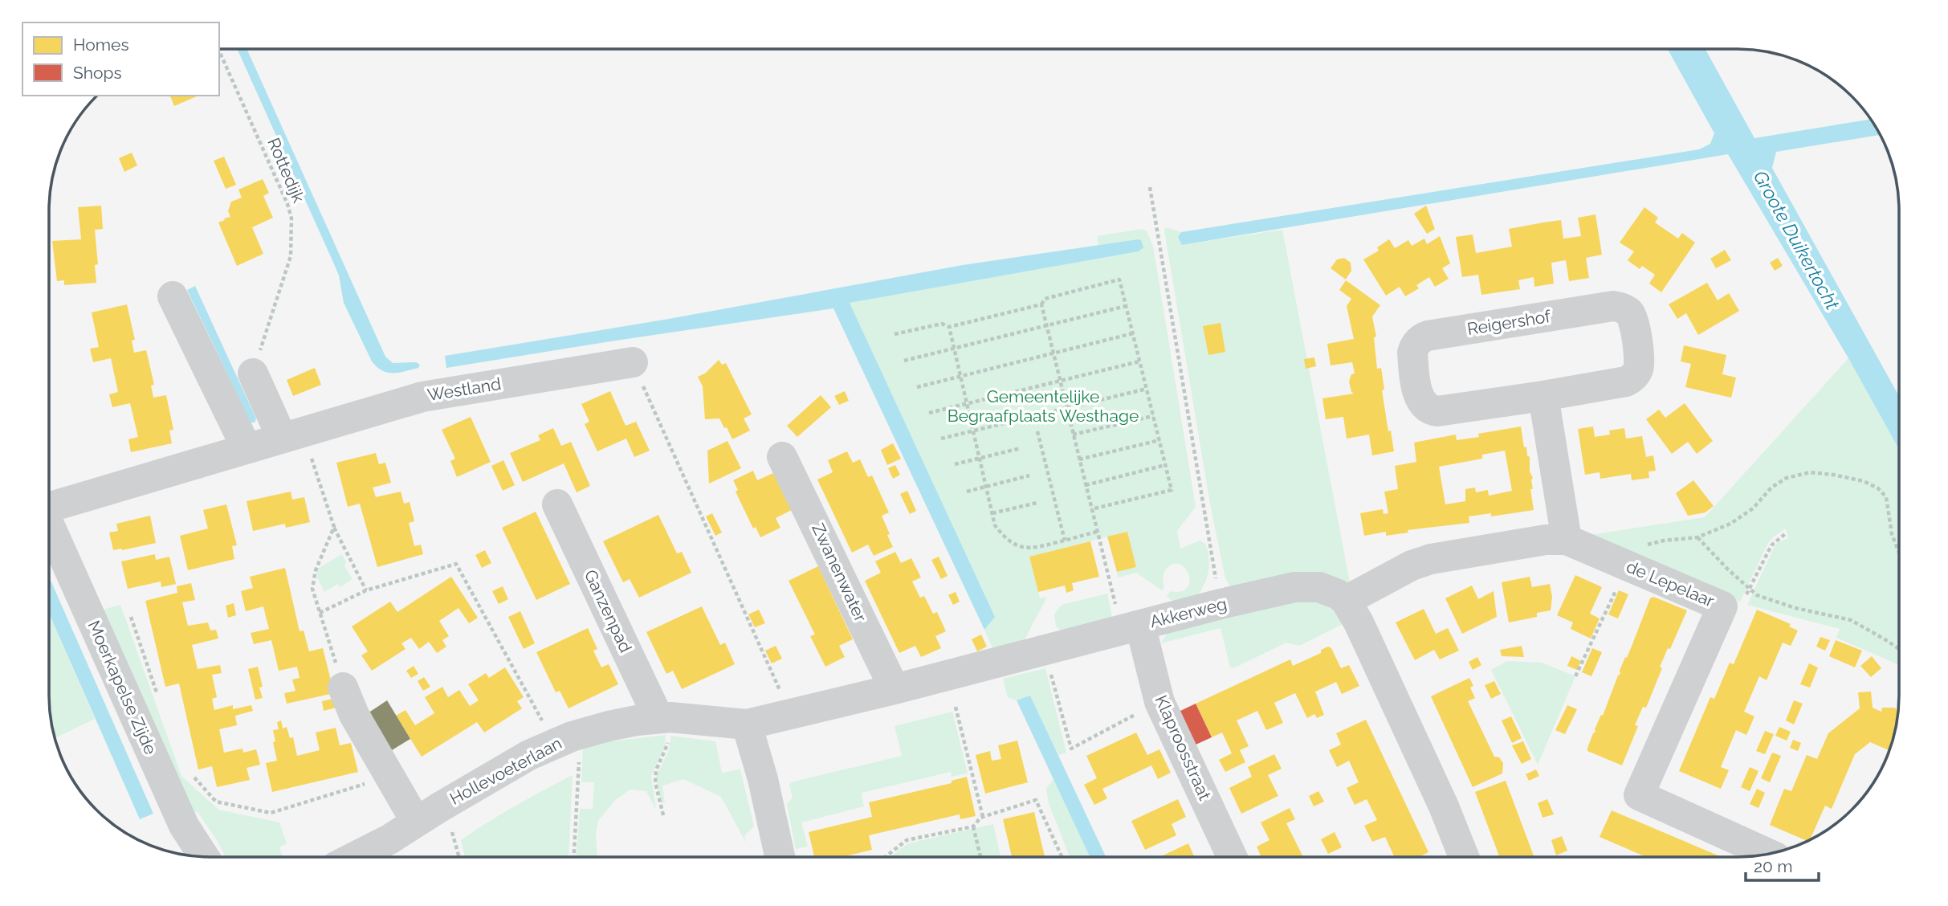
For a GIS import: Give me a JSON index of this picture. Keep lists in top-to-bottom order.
{
  "streets": {
    "street": [
      "Reigershof",
      "Westland",
      "Zwanenwater",
      "de Lepelaar",
      "Ganzenpad",
      "Akkerweg",
      "Moerkapelse Zijde",
      "Klaproosstraat",
      "Hollevoeterlaan"
    ],
    "path": ["Rottedijk"]
  },
  "crossings": [
    ["Zwanenwater", "Akkerweg"],
    ["de Lepelaar", "Akkerweg"],
    ["Ganzenpad", "Hollevoeterlaan"],
    ["Akkerweg", "Klaproosstraat"],
    ["Akkerweg", "Hollevoeterlaan"]
  ],
  "water": ["Groote Duikertocht"],
  "parks": ["Gemeentelijke Begraafplaats Westhage"],
  "legend": ["Homes", "Shops"],
  "scale_bar": "20 m"
}
